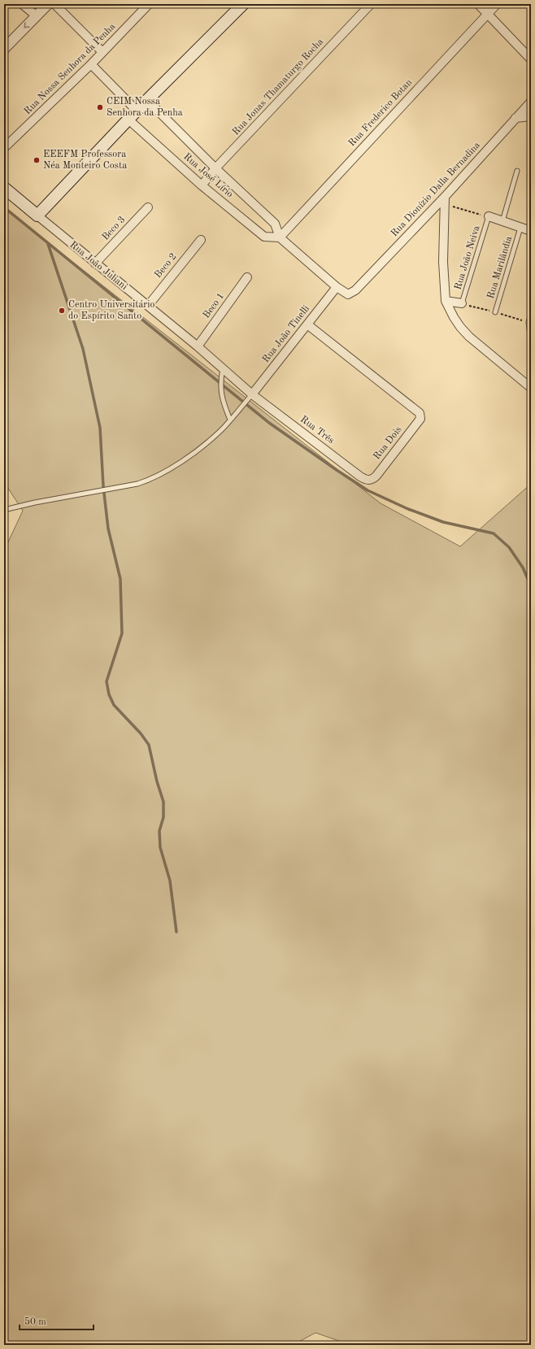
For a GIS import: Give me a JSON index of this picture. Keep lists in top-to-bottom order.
{
  "streets": {
    "main road": ["Rua João Juliani"],
    "street": [
      "Rua Nossa Senhora da Penha",
      "Rua Jonas Thamaturgo Rocha",
      "Rua Frederico Botan",
      "Rua José Lírio",
      "Rua Dionízio Dalla Bernadina",
      "Beco 3",
      "Beco 2",
      "Beco 1",
      "Rua João Tinelli",
      "Rua Três",
      "Rua Dois"
    ],
    "lane": ["Rua João Neiva", "Rua Marilândia"]
  },
  "crossings": [
    ["Rua Jonas Thamaturgo Rocha", "Rua José Lírio"],
    ["Rua Frederico Botan", "Rua José Lírio"],
    ["Rua José Lírio", "Rua Dionízio Dalla Bernadina"],
    ["Rua José Lírio", "Rua João Tinelli"],
    ["Beco 3", "Rua João Juliani"],
    ["Rua João Juliani", "Beco 2"],
    ["Rua João Juliani", "Beco 1"],
    ["Rua João Juliani", "Rua João Tinelli"],
    ["Rua João Juliani", "Rua Três"],
    ["Rua João Tinelli", "Rua Três"],
    ["Rua João Tinelli", "Rua Dois"],
    ["Rua Três", "Rua Dois"]
  ],
  "places": ["CEIM Nossa Senhora da Penha", "EEEFM Professora Néa Monteiro Costa", "Centro Universitário do Espírito Santo"],
  "scale_bar": "50 m"
}
